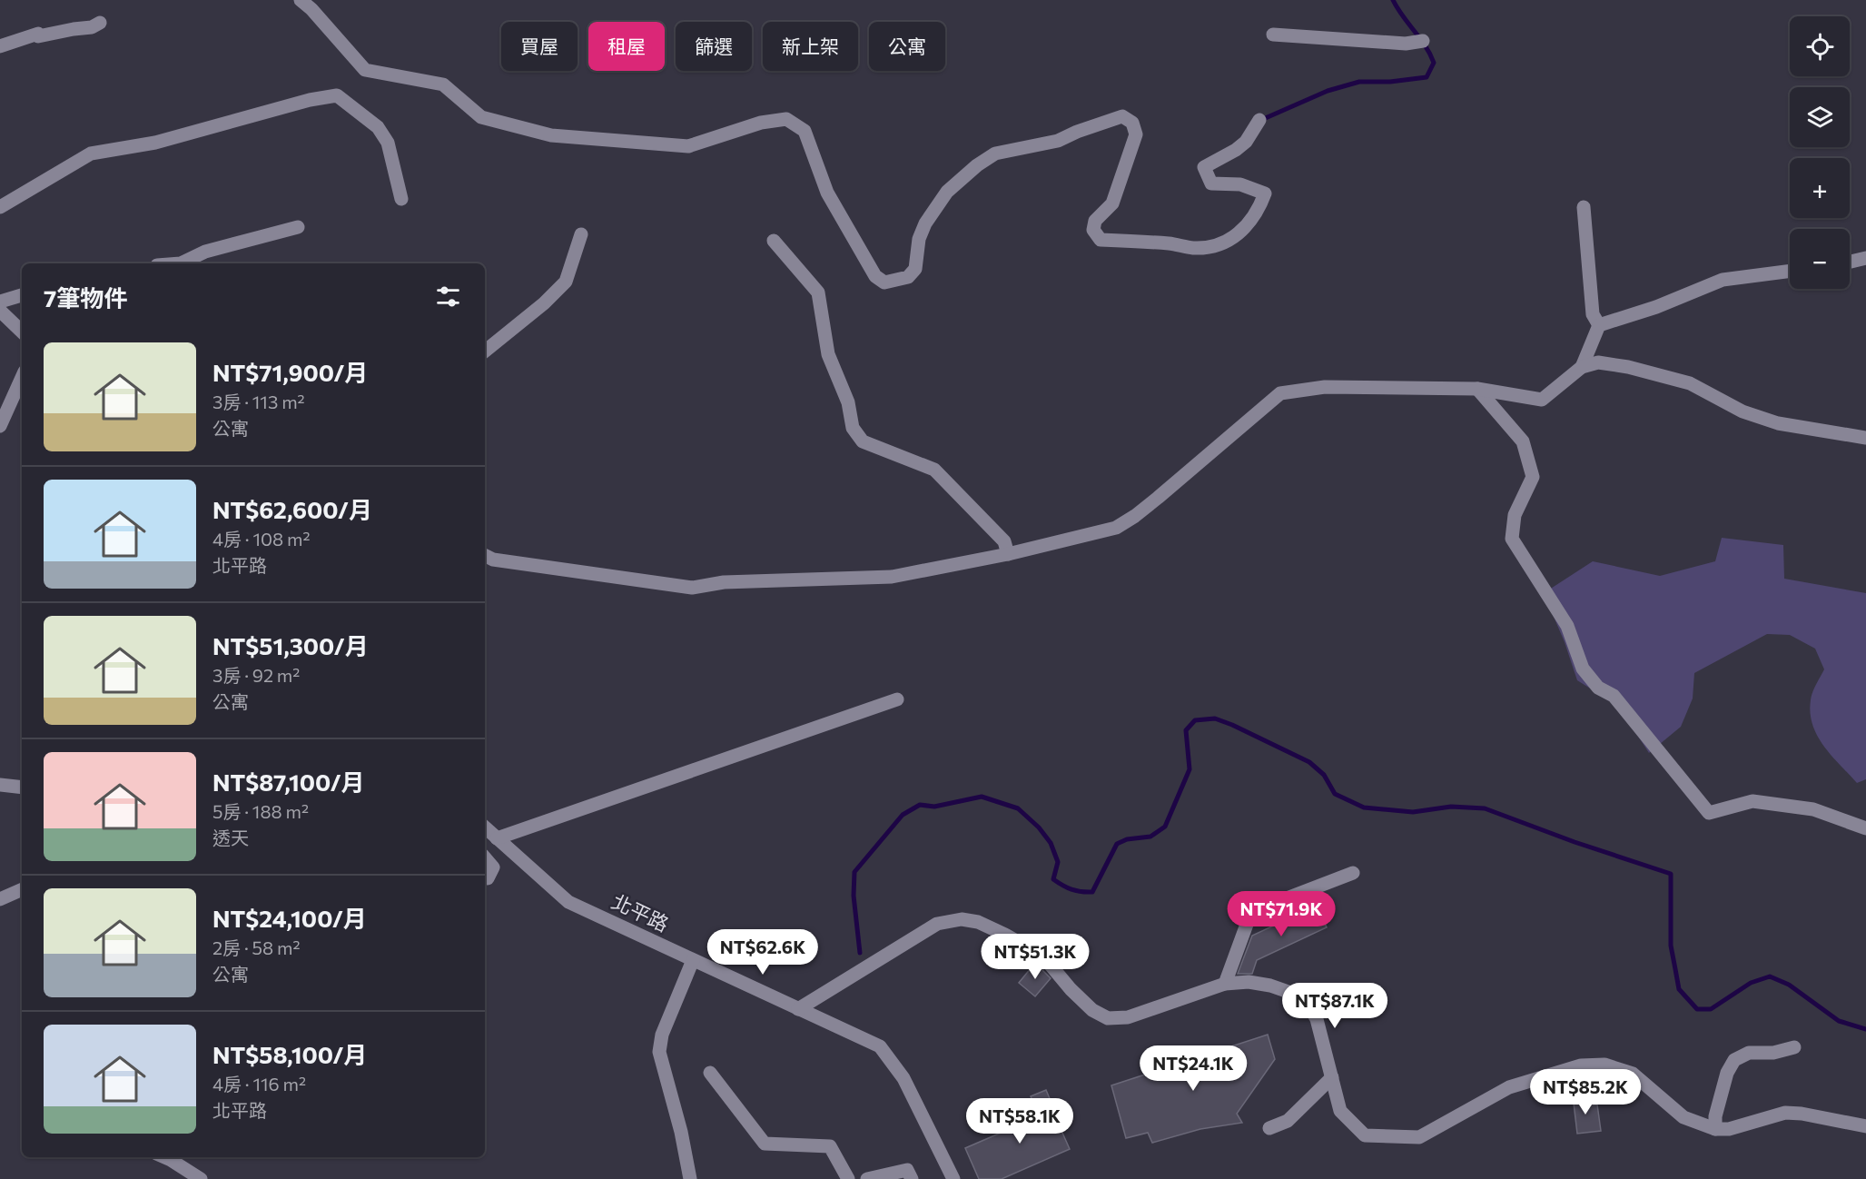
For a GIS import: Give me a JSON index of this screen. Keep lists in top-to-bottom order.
{
  "streets": {
    "street": ["北平路"]
  },
  "page": {
    "map_buttons": ["+", "−"],
    "chip": [
      "買屋",
      "租屋",
      "篩選",
      "新上架",
      "公寓"
    ],
    "heading": "7筆物件",
    "list": [
      {
        "name": "NT$71,900/月",
        "note": "3房 · 113 m² · 公寓"
      },
      {
        "name": "NT$62,600/月",
        "note": "4房 · 108 m² · 北平路"
      },
      {
        "name": "NT$51,300/月",
        "note": "3房 · 92 m² · 公寓"
      },
      {
        "name": "NT$87,100/月",
        "note": "5房 · 188 m² · 透天"
      },
      {
        "name": "NT$24,100/月",
        "note": "2房 · 58 m² · 公寓"
      },
      {
        "name": "NT$58,100/月",
        "note": "4房 · 116 m² · 北平路"
      }
    ],
    "price": [
      "NT$71.9K",
      "NT$62.6K",
      "NT$51.3K",
      "NT$87.1K",
      "NT$24.1K",
      "NT$85.2K",
      "NT$58.1K"
    ]
  }
}
